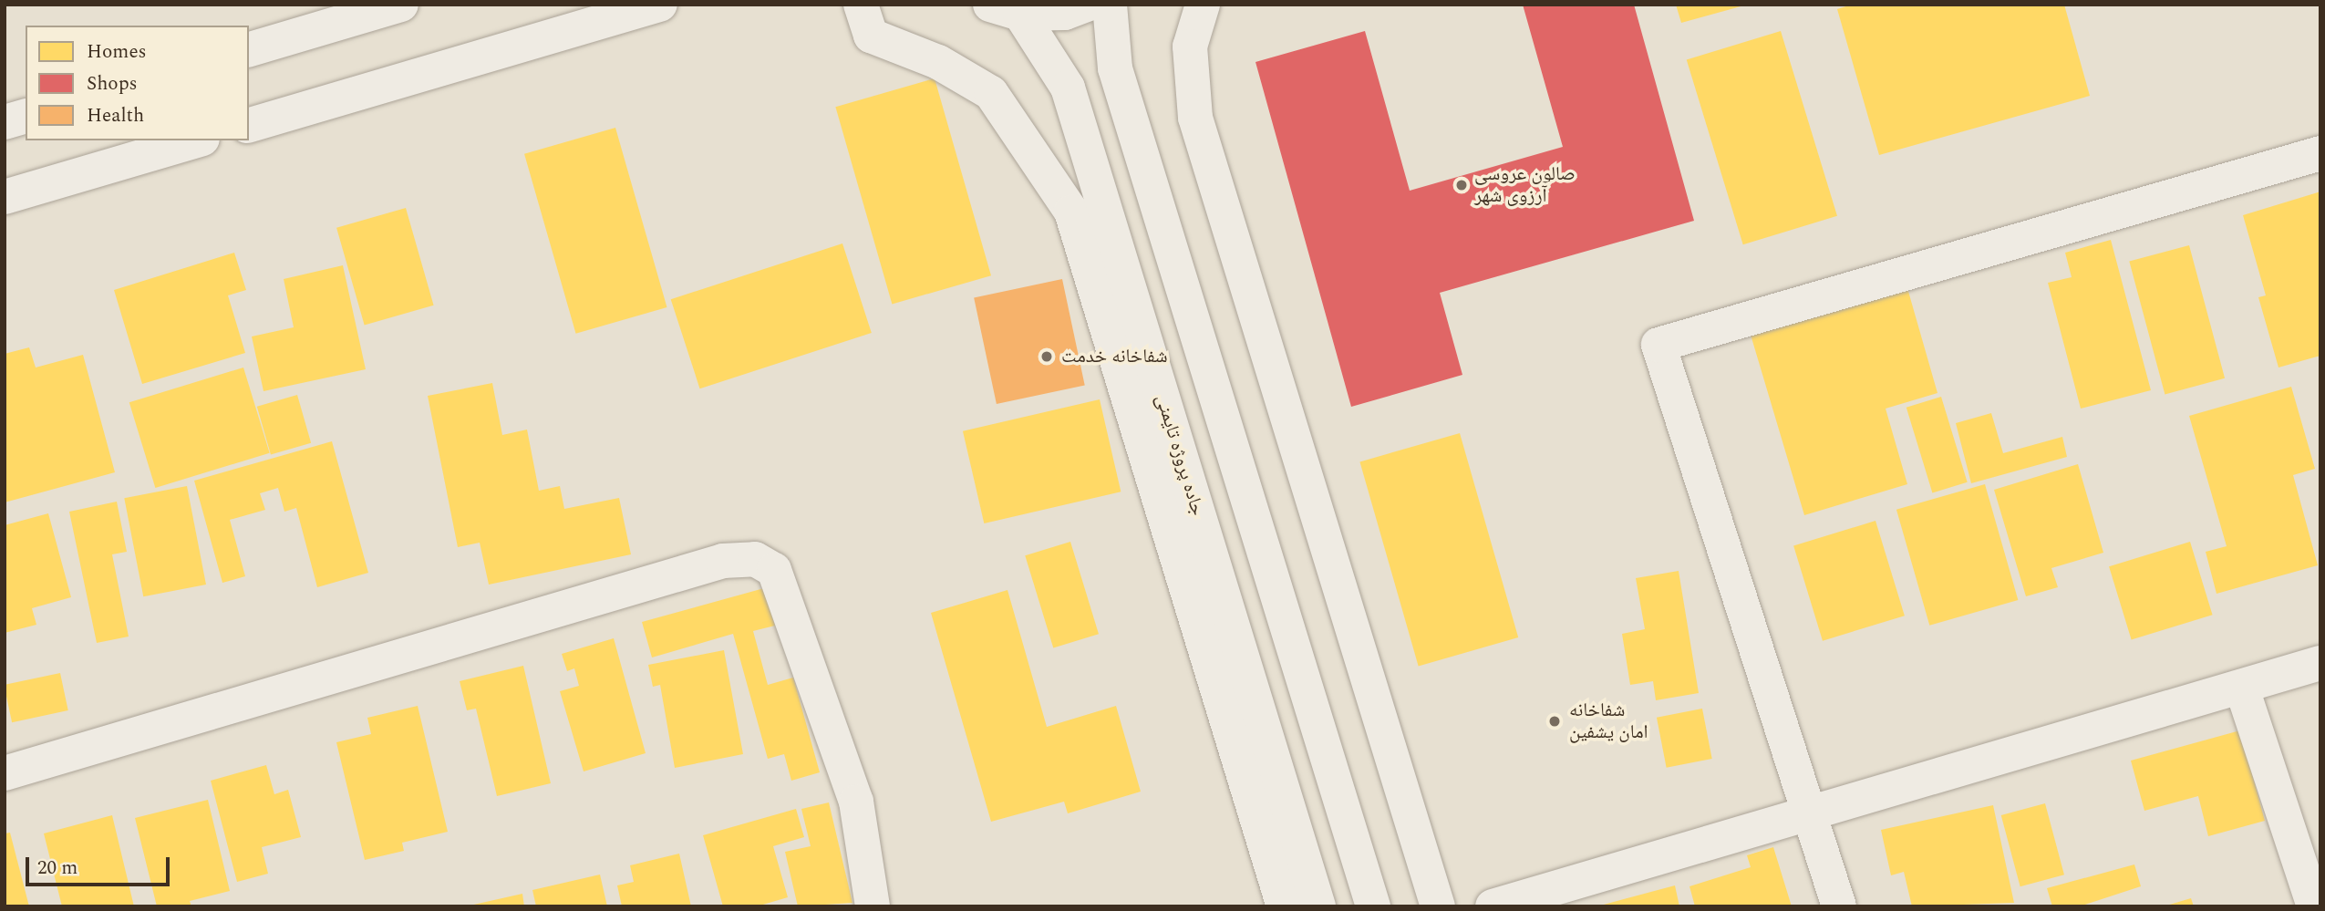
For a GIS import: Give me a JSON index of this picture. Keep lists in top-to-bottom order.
{
  "streets": {
    "street": ["جاده پروژه تایمنی"]
  },
  "places": ["صالون عروسی آرزوی شهر", "شفاخانه خدمت", "شفاخانه امان یشفین"],
  "legend": ["Homes", "Shops", "Health"],
  "scale_bar": "20 m"
}
